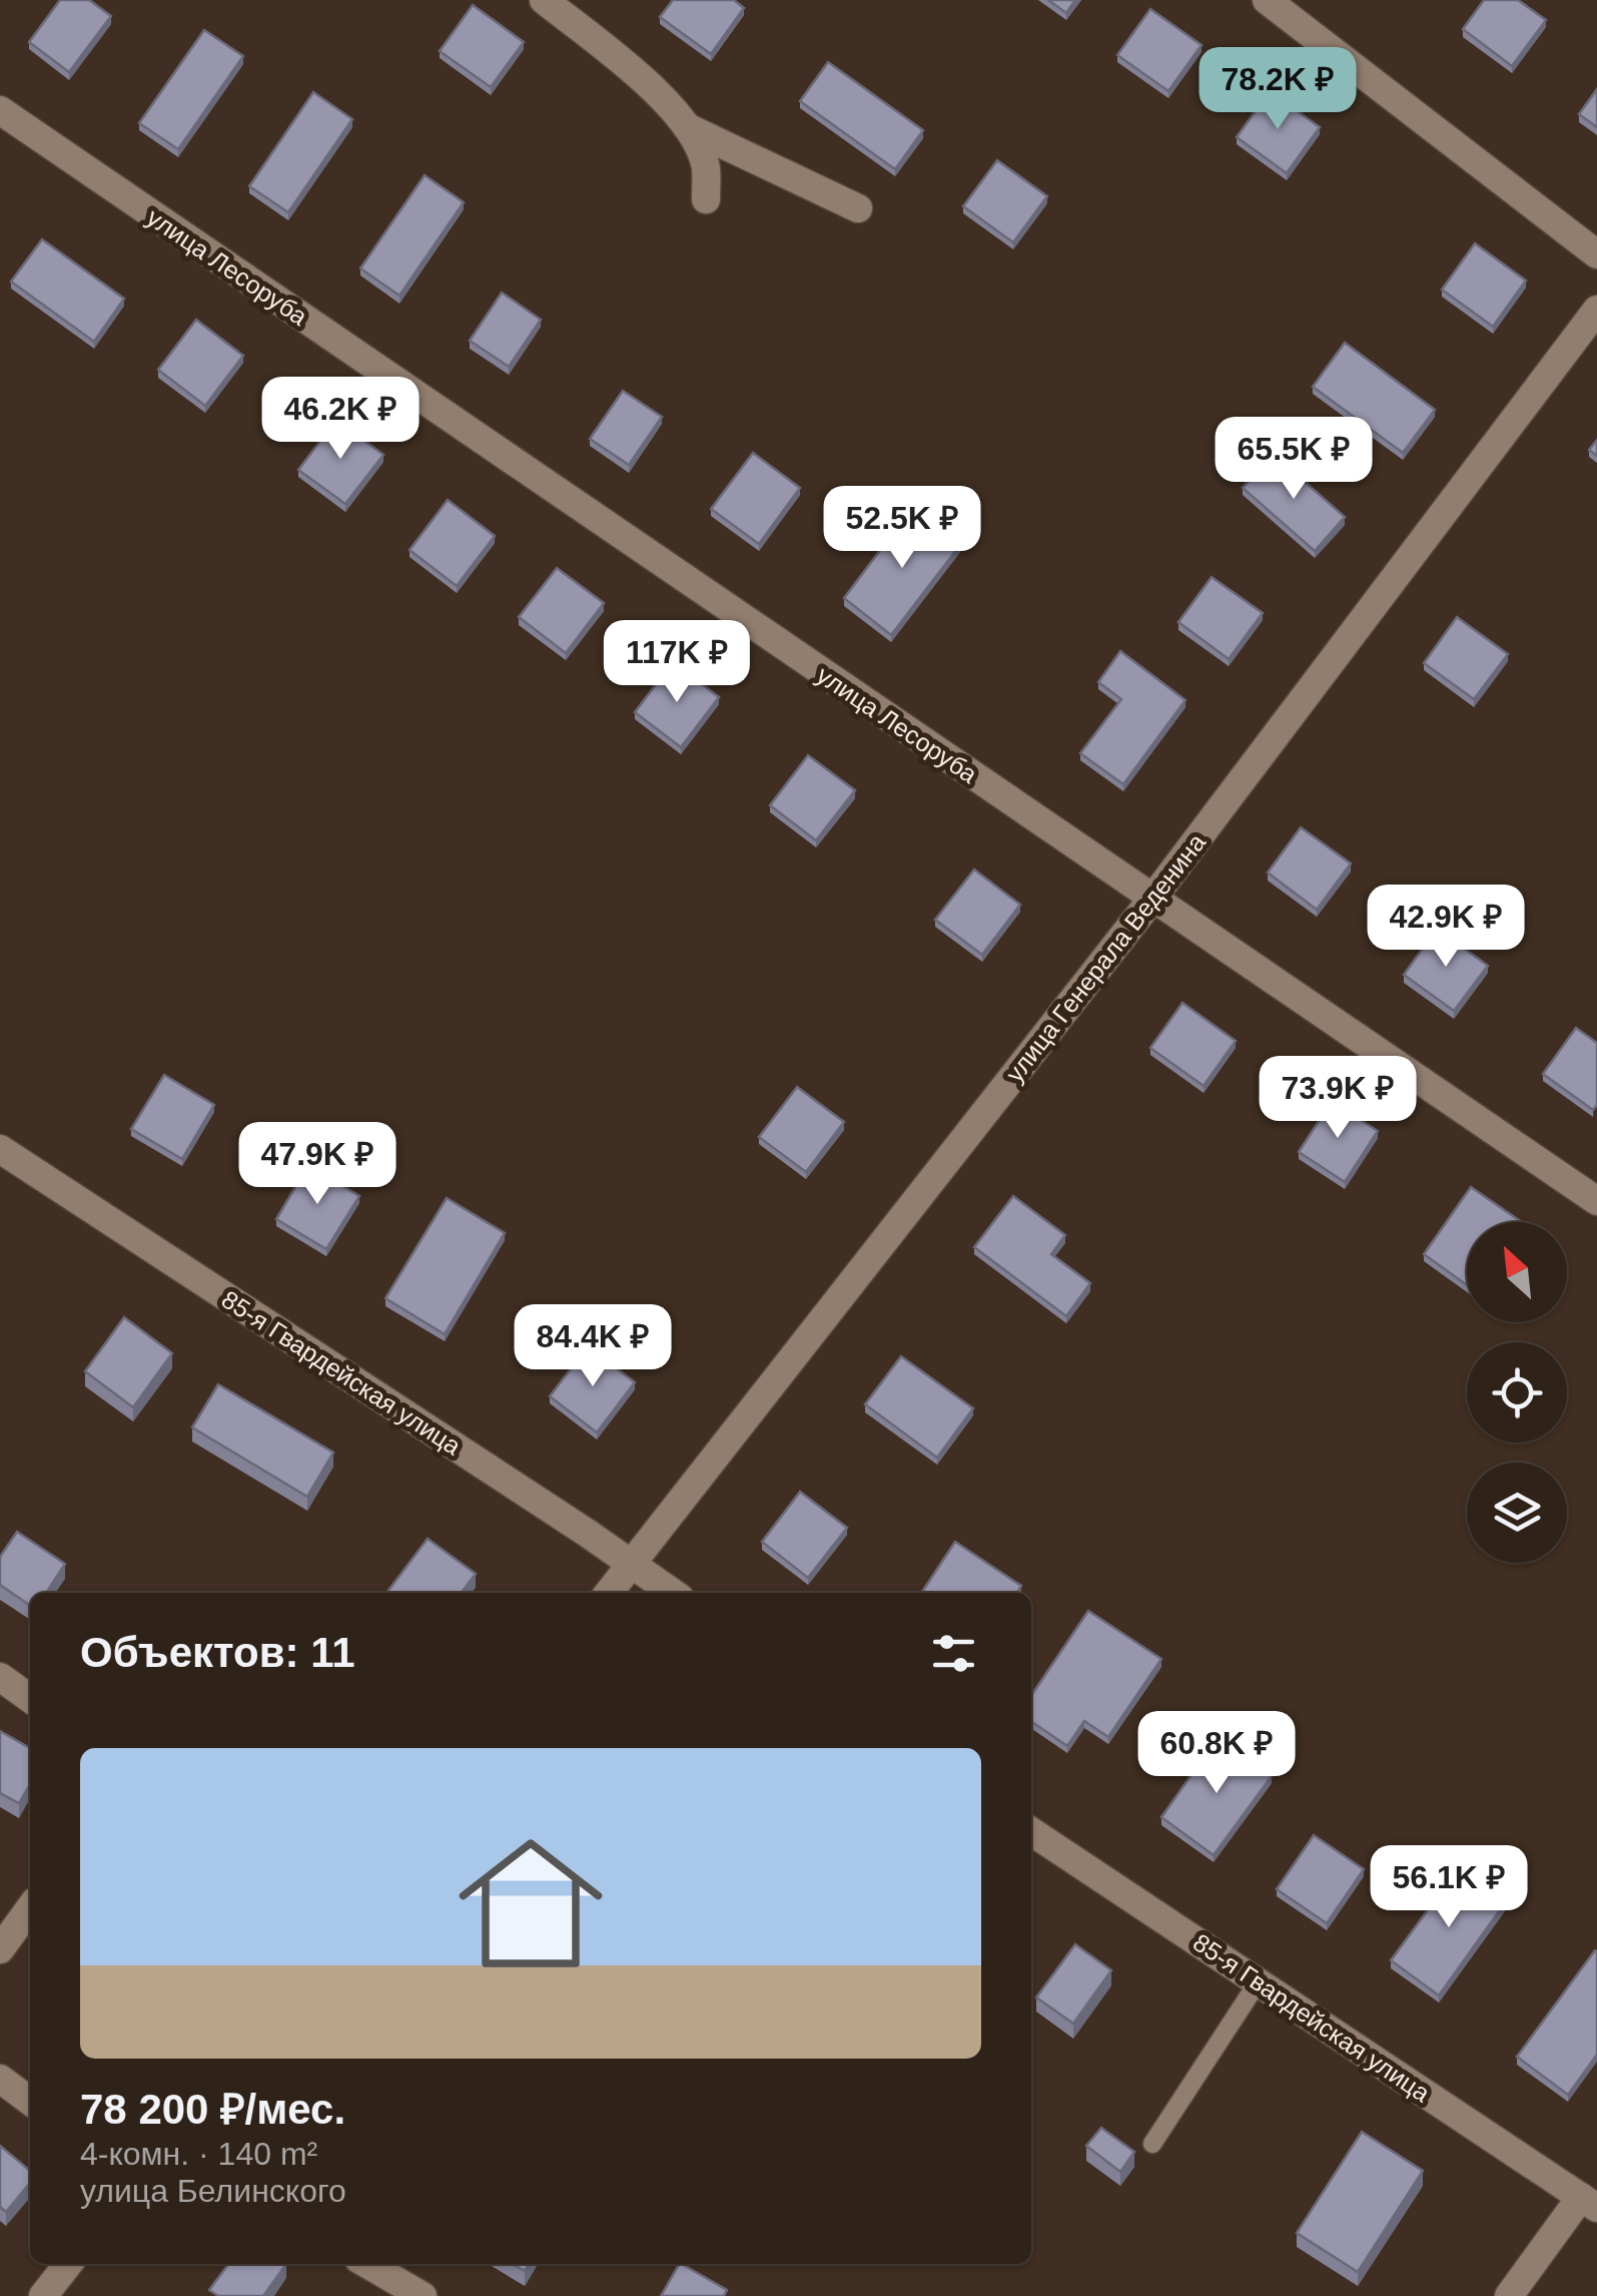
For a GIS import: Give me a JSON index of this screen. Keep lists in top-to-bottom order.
{
  "streets": {
    "street": ["улица Лесоруба", "улица Генерала Веденина", "85-я Гвардейская улица"]
  },
  "crossings": [
    ["улица Лесоруба", "улица Генерала Веденина"],
    ["улица Генерала Веденина", "85-я Гвардейская улица"]
  ],
  "north": "top left",
  "page": {
    "price": [
      "78.2K ₽",
      "46.2K ₽",
      "65.5K ₽",
      "52.5K ₽",
      "117K ₽",
      "42.9K ₽",
      "73.9K ₽",
      "47.9K ₽",
      "84.4K ₽",
      "60.8K ₽",
      "56.1K ₽"
    ],
    "heading": "Объектов: 11",
    "list": [
      {
        "name": "78 200 ₽/мес.",
        "note": "4-комн. · 140 m² · улица Белинского"
      }
    ]
  }
}
